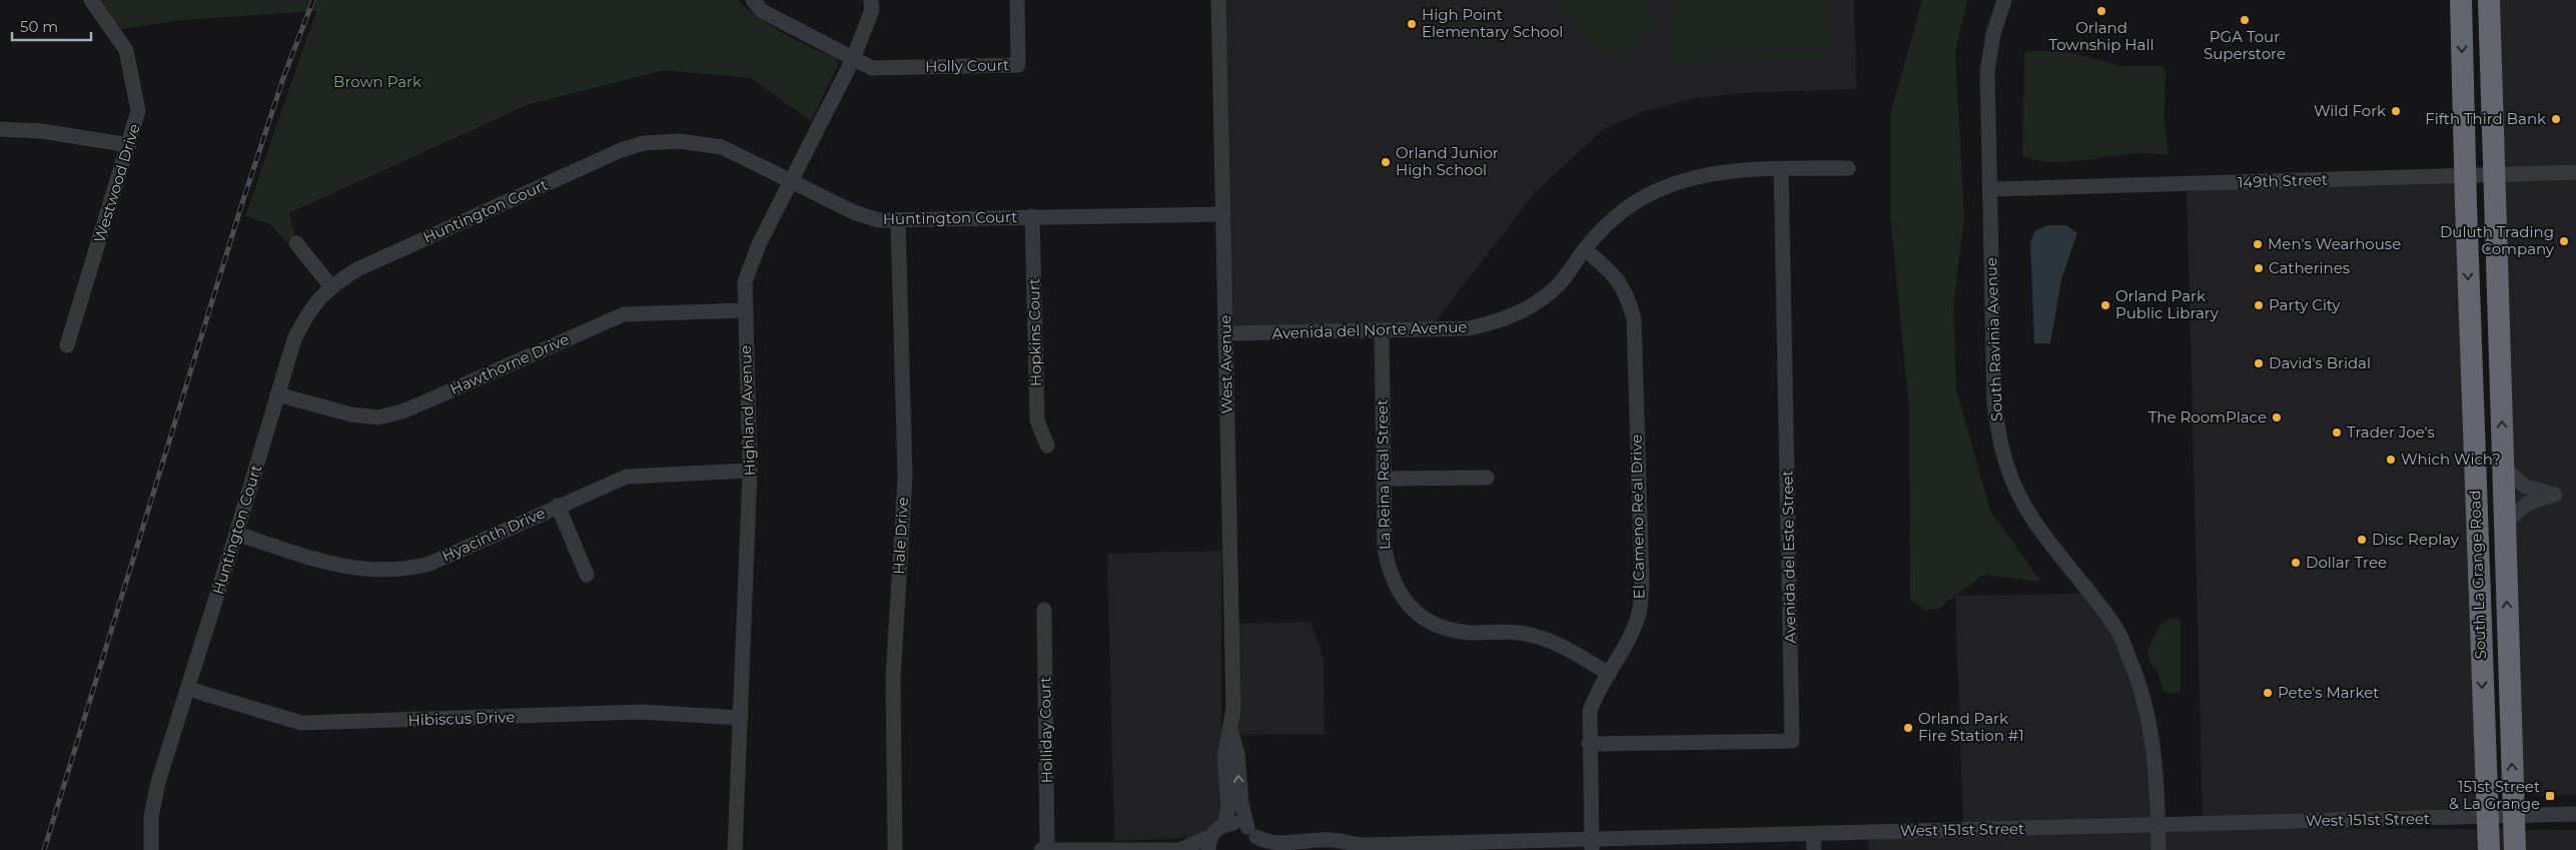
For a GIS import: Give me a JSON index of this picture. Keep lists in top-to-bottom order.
{
  "streets": {
    "highway": ["South La Grange Road"],
    "street": [
      "Holly Court",
      "149th Street",
      "Westwood Drive",
      "Huntington Court",
      "Avenida del Norte Avenue",
      "Hopkins Court",
      "South Ravinia Avenue",
      "Hawthorne Drive",
      "West Avenue",
      "Highland Avenue",
      "La Reina Real Street",
      "El Cameno Re'al Drive",
      "Hyacinth Drive",
      "Hale Drive",
      "Avenida del Este Street",
      "Hibiscus Drive",
      "Holliday Court",
      "West 151st Street"
    ]
  },
  "crossings": [
    ["Holly Court", "Highland Avenue"],
    ["149th Street", "South Ravinia Avenue"],
    ["149th Street", "South La Grange Road"],
    ["Huntington Court", "Hopkins Court"],
    ["Huntington Court", "Hawthorne Drive"],
    ["Huntington Court", "West Avenue"],
    ["Huntington Court", "Highland Avenue"],
    ["Huntington Court", "Hyacinth Drive"],
    ["Huntington Court", "Hale Drive"],
    ["Huntington Court", "Hibiscus Drive"],
    ["Avenida del Norte Avenue", "West Avenue"],
    ["Avenida del Norte Avenue", "La Reina Real Street"],
    ["Avenida del Norte Avenue", "El Cameno Re'al Drive"],
    ["Avenida del Norte Avenue", "Avenida del Este Street"],
    ["South Ravinia Avenue", "West 151st Street"],
    ["Hawthorne Drive", "Highland Avenue"],
    ["West Avenue", "West 151st Street"],
    ["Highland Avenue", "Hyacinth Drive"],
    ["Highland Avenue", "Hibiscus Drive"],
    ["La Reina Real Street", "El Cameno Re'al Drive"],
    ["El Cameno Re'al Drive", "Avenida del Este Street"],
    ["El Cameno Re'al Drive", "West 151st Street"],
    ["South La Grange Road", "West 151st Street"]
  ],
  "parks": ["Brown Park"],
  "places": {
    "other": [
      "Orland Township Hall",
      "PGA Tour Superstore",
      "High Point Elementary School",
      "Wild Fork",
      "Fifth Third Bank",
      "Orland Junior High School",
      "Duluth Trading Company",
      "Men's Wearhouse",
      "Catherines",
      "Orland Park Public Library",
      "Party City",
      "David's Bridal",
      "The RoomPlace",
      "Trader Joe's",
      "Which Wich?",
      "Disc Replay",
      "Dollar Tree",
      "Pete's Market",
      "Orland Park Fire Station #1"
    ],
    "transit": ["151st Street & La Grange"]
  },
  "scale_bar": "50 m"
}
